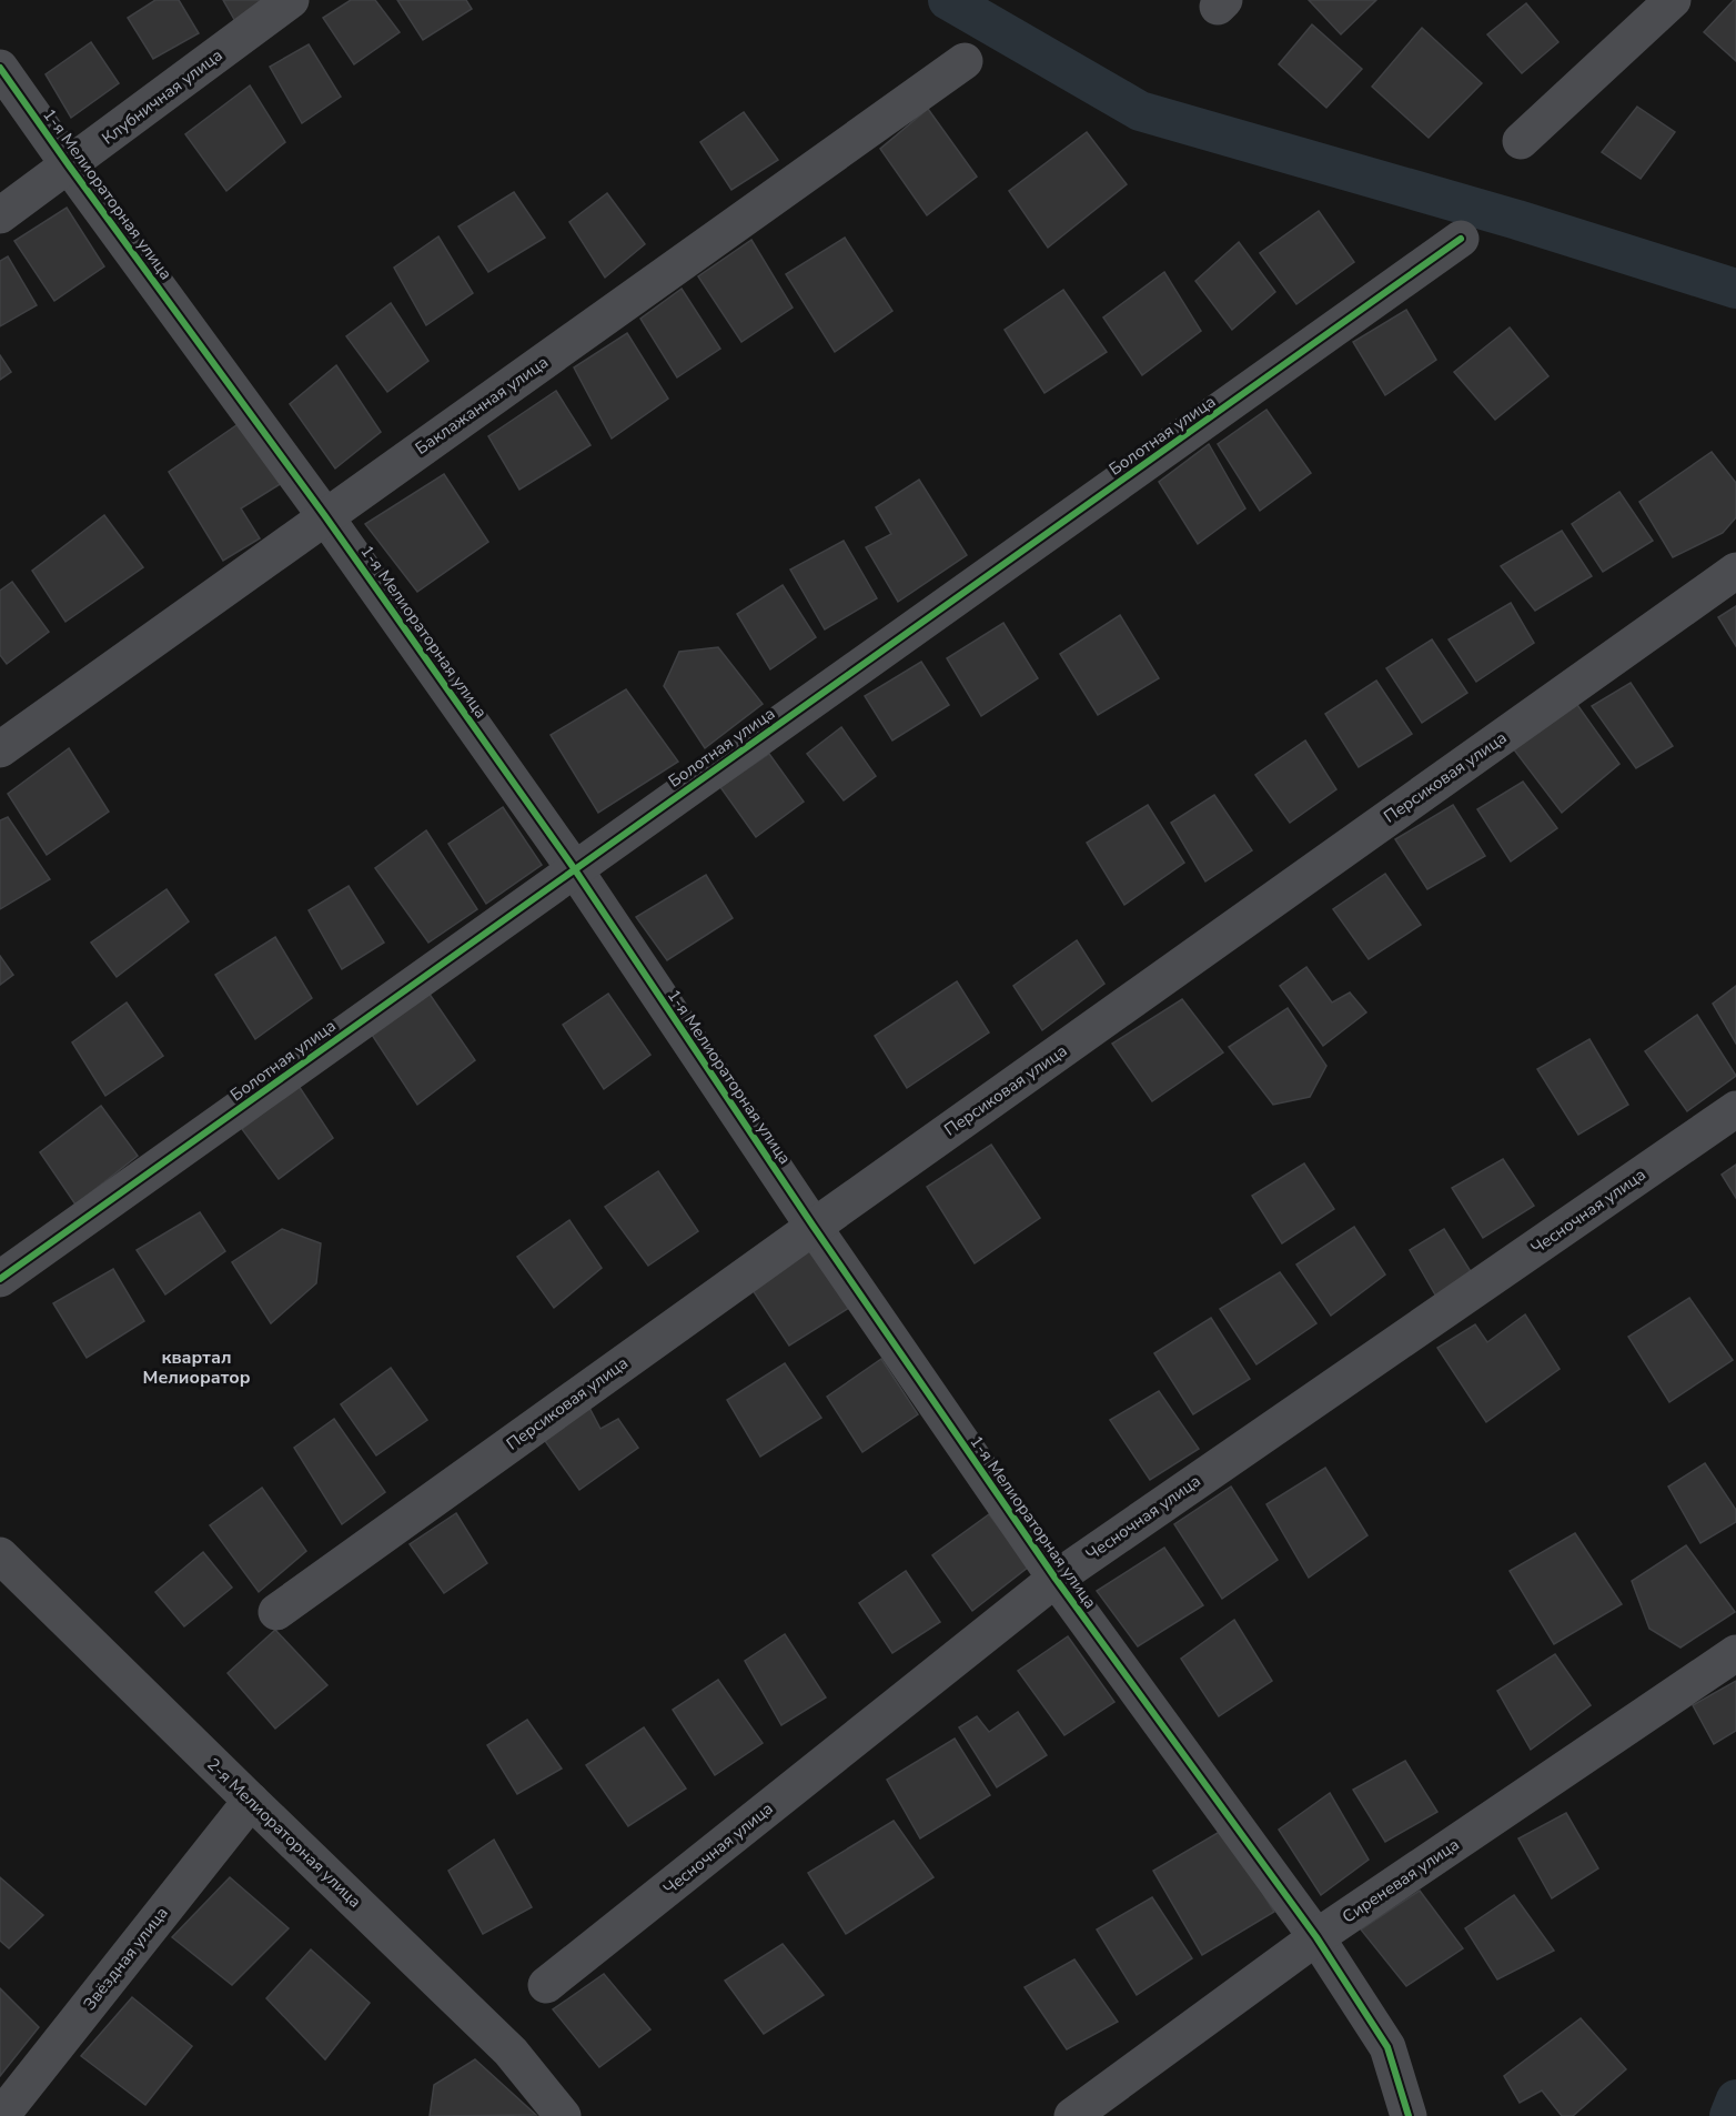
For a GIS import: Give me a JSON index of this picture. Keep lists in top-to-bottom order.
{
  "streets": {
    "street": [
      "Клубничная улица",
      "1-я Мелиораторная улица",
      "Баклажанная улица",
      "Болотная улица",
      "Персиковая улица",
      "Чесночная улица",
      "2-я Мелиораторная улица",
      "Сиреневая улица",
      "Звёздная улица"
    ]
  },
  "crossings": [
    ["Клубничная улица", "1-я Мелиораторная улица"],
    ["1-я Мелиораторная улица", "Баклажанная улица"],
    ["1-я Мелиораторная улица", "Болотная улица"],
    ["1-я Мелиораторная улица", "Персиковая улица"],
    ["1-я Мелиораторная улица", "Чесночная улица"],
    ["1-я Мелиораторная улица", "Сиреневая улица"],
    ["2-я Мелиораторная улица", "Звёздная улица"]
  ],
  "districts": ["квартал Мелиоратор"]
}
